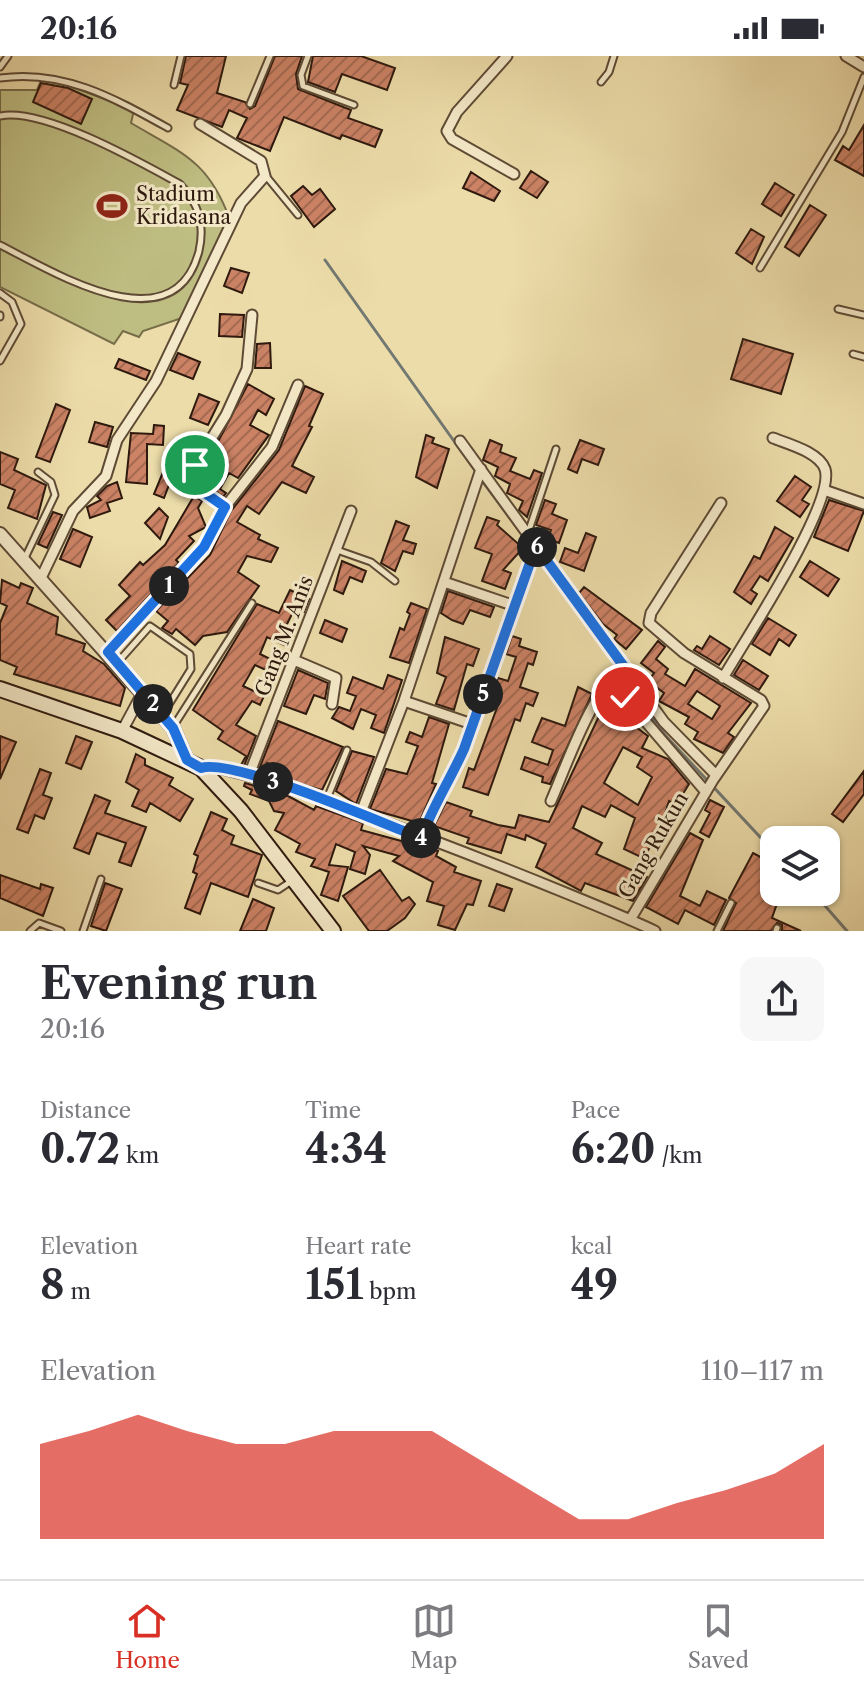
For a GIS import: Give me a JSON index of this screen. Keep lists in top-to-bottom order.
{
  "streets": {
    "street": ["Gang M. Anis", "Gang Rukun"]
  },
  "places": {
    "sports": ["Stadium Kridasana"]
  },
  "page": {
    "status": "20:16",
    "pins": [
      "6",
      "1",
      "5",
      "2",
      "3",
      "4"
    ],
    "heading": ["Evening run", "20:16"],
    "stats": [
      ["Distance", "0.72 km"],
      ["Time", "4:34"],
      ["Pace", "6:20 /km"],
      ["Elevation", "8 m"],
      ["Heart rate", "151 bpm"],
      ["kcal", "49"]
    ],
    "chart": ["Elevation", "110–117 m"],
    "tabs": ["Home", "Map", "Saved"]
  }
}
